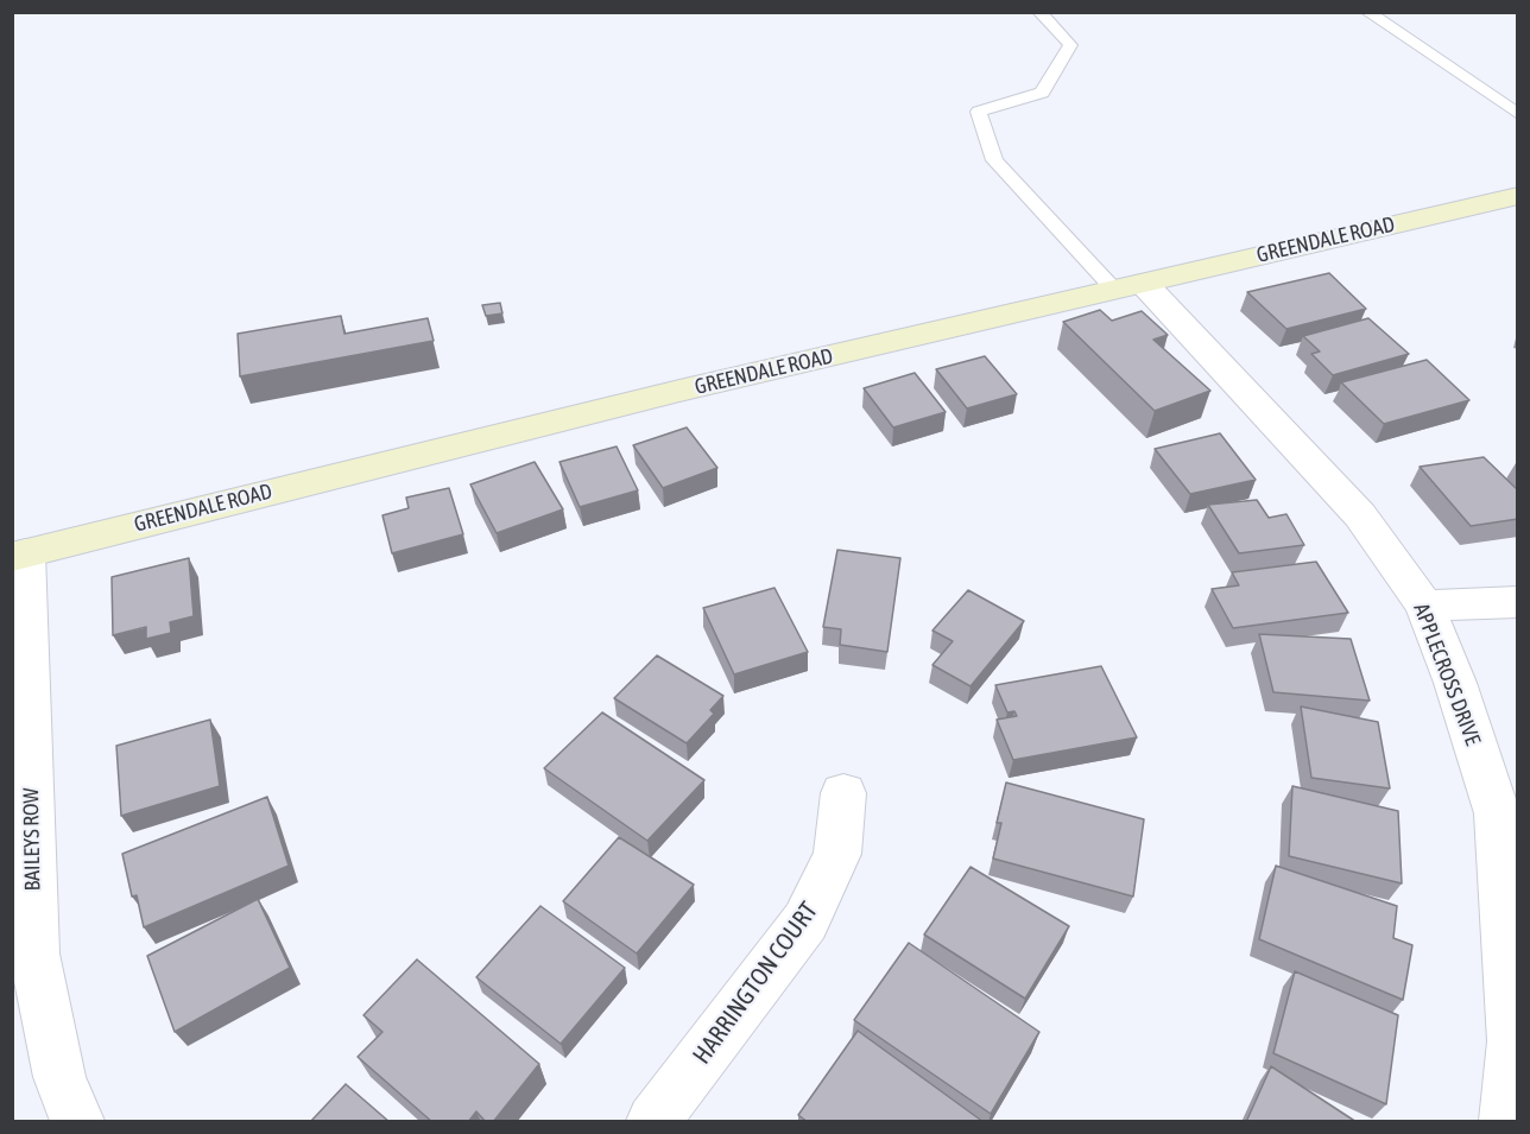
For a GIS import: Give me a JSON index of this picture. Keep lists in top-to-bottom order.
{
  "streets": {
    "street": [
      "GREENDALE ROAD",
      "APPLECROSS DRIVE",
      "BAILEYS ROW",
      "HARRINGTON COURT"
    ]
  },
  "crossings": [
    ["GREENDALE ROAD", "APPLECROSS DRIVE"],
    ["GREENDALE ROAD", "BAILEYS ROW"]
  ]
}
